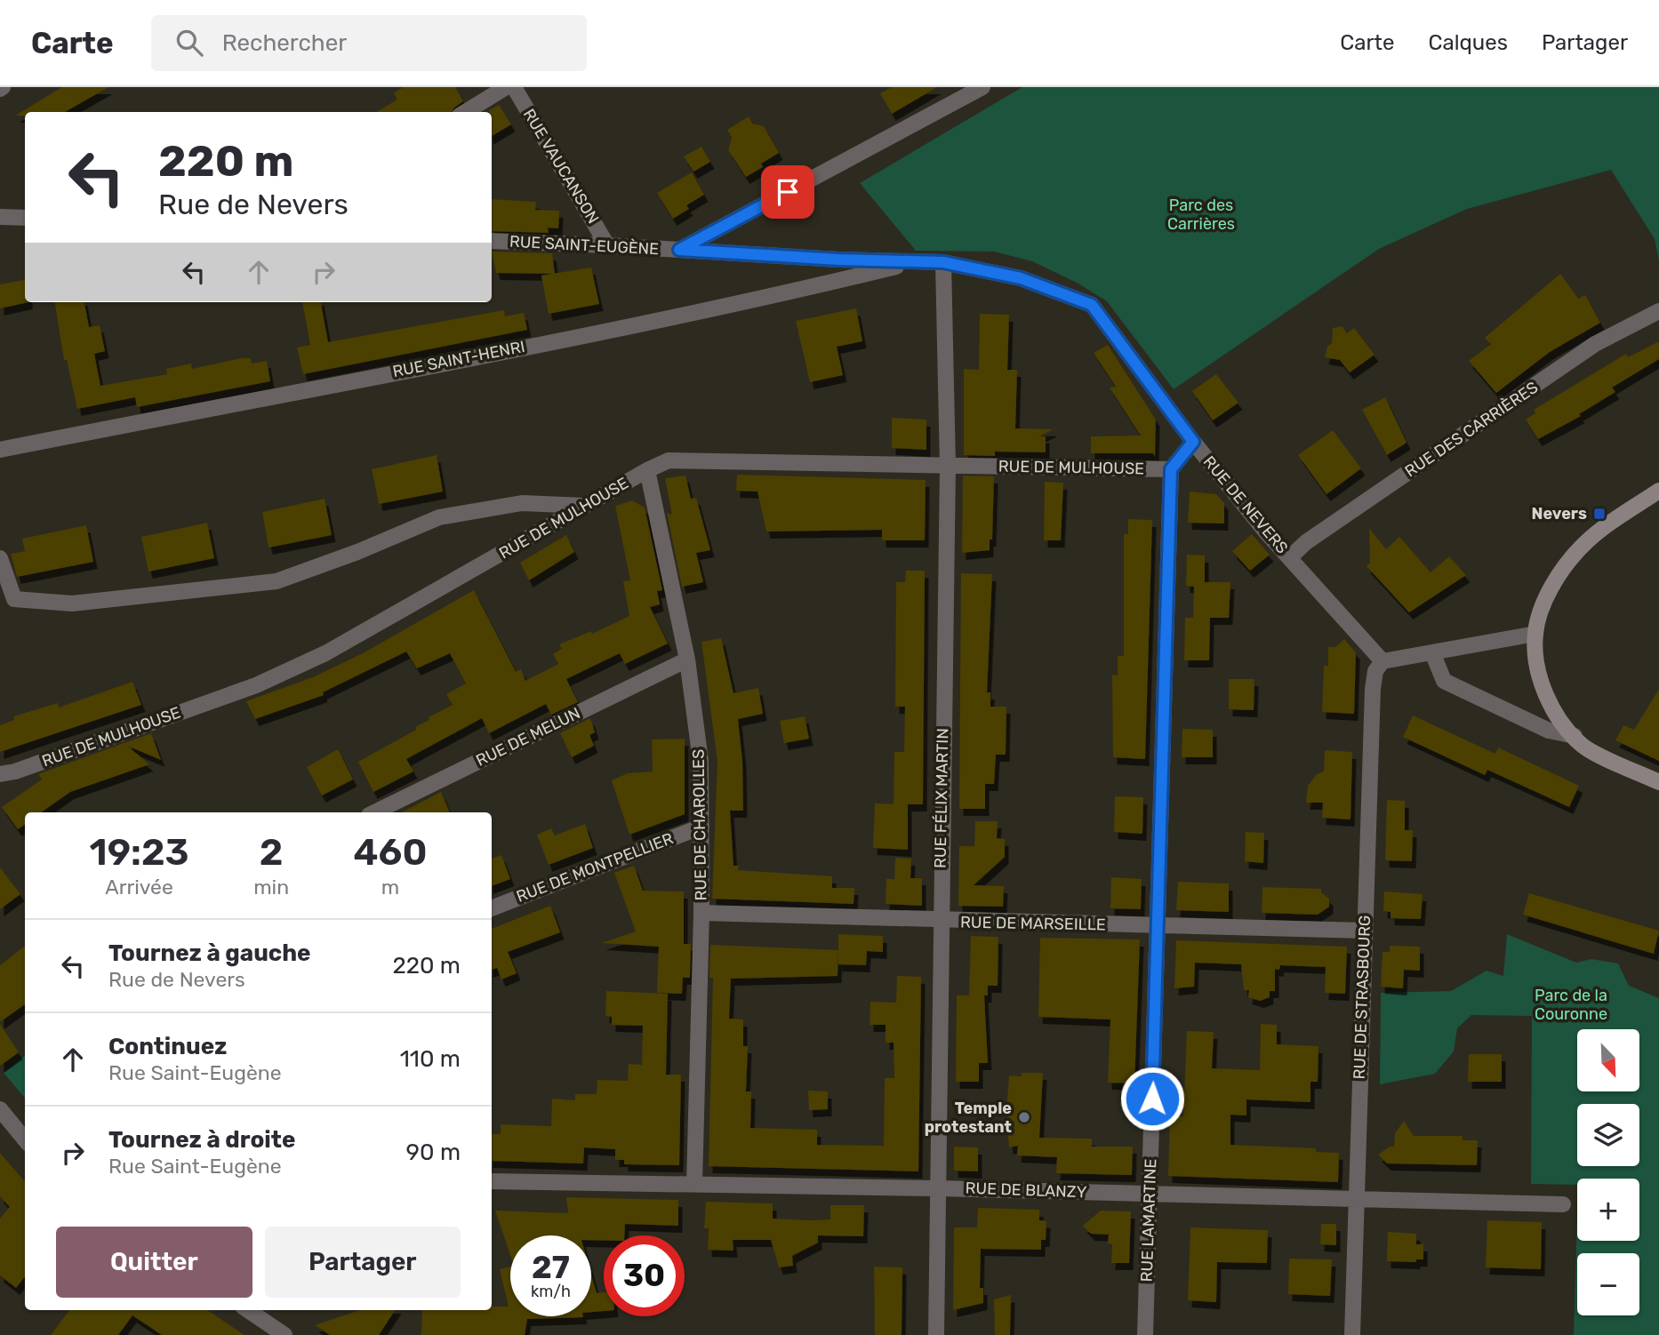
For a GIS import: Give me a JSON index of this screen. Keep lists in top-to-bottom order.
{
  "streets": {
    "street": [
      "RUE VAUCANSON",
      "RUE SAINT-EUGÈNE",
      "RUE SAINT-HENRI",
      "RUE DES CARRIÈRES",
      "RUE DE MULHOUSE",
      "RUE DE NEVERS",
      "RUE DE MELUN",
      "RUE FÉLIX MARTIN",
      "RUE DE CHAROLLES",
      "RUE DE MONTPELLIER",
      "RUE DE MARSEILLE",
      "RUE DE STRASBOURG",
      "RUE DE BLANZY",
      "RUE LAMARTINE"
    ]
  },
  "crossings": [
    ["RUE VAUCANSON", "RUE SAINT-EUGÈNE"],
    ["RUE SAINT-EUGÈNE", "RUE SAINT-HENRI"],
    ["RUE SAINT-EUGÈNE", "RUE DE NEVERS"],
    ["RUE SAINT-EUGÈNE", "RUE FÉLIX MARTIN"],
    ["RUE DES CARRIÈRES", "RUE DE NEVERS"],
    ["RUE DE MULHOUSE", "RUE FÉLIX MARTIN"],
    ["RUE DE MULHOUSE", "RUE DE CHAROLLES"],
    ["RUE DE MULHOUSE", "RUE LAMARTINE"],
    ["RUE DE NEVERS", "RUE FÉLIX MARTIN"],
    ["RUE DE NEVERS", "RUE DE STRASBOURG"],
    ["RUE DE MELUN", "RUE DE CHAROLLES"],
    ["RUE FÉLIX MARTIN", "RUE DE MARSEILLE"],
    ["RUE FÉLIX MARTIN", "RUE DE BLANZY"],
    ["RUE DE CHAROLLES", "RUE DE MONTPELLIER"],
    ["RUE DE CHAROLLES", "RUE DE MARSEILLE"],
    ["RUE DE CHAROLLES", "RUE DE BLANZY"],
    ["RUE DE MARSEILLE", "RUE DE STRASBOURG"],
    ["RUE DE MARSEILLE", "RUE LAMARTINE"],
    ["RUE DE STRASBOURG", "RUE DE BLANZY"],
    ["RUE DE BLANZY", "RUE LAMARTINE"]
  ],
  "parks": ["Parc des Carrières", "Parc de la Couronne"],
  "places": {
    "transit": ["Nevers"],
    "other": ["Temple protestant"]
  },
  "north": "bottom right",
  "page": {
    "header": "Carte",
    "search": "Rechercher",
    "nav": ["Carte", "Calques", "Partager"],
    "turn": ["220 m", "Rue de Nevers"],
    "eta": [
      "19:23",
      "Arrivée",
      "2",
      "min",
      "460",
      "m"
    ],
    "list": [
      {
        "name": "Tournez à gauche",
        "note": "Rue de Nevers",
        "value": "220 m"
      },
      {
        "name": "Continuez",
        "note": "Rue Saint-Eugène",
        "value": "110 m"
      },
      {
        "name": "Tournez à droite",
        "note": "Rue Saint-Eugène",
        "value": "90 m"
      }
    ],
    "map_buttons": ["+", "−"],
    "buttons": ["Quitter", "Partager"],
    "speed": "27 km/h",
    "limit": "30"
  }
}
